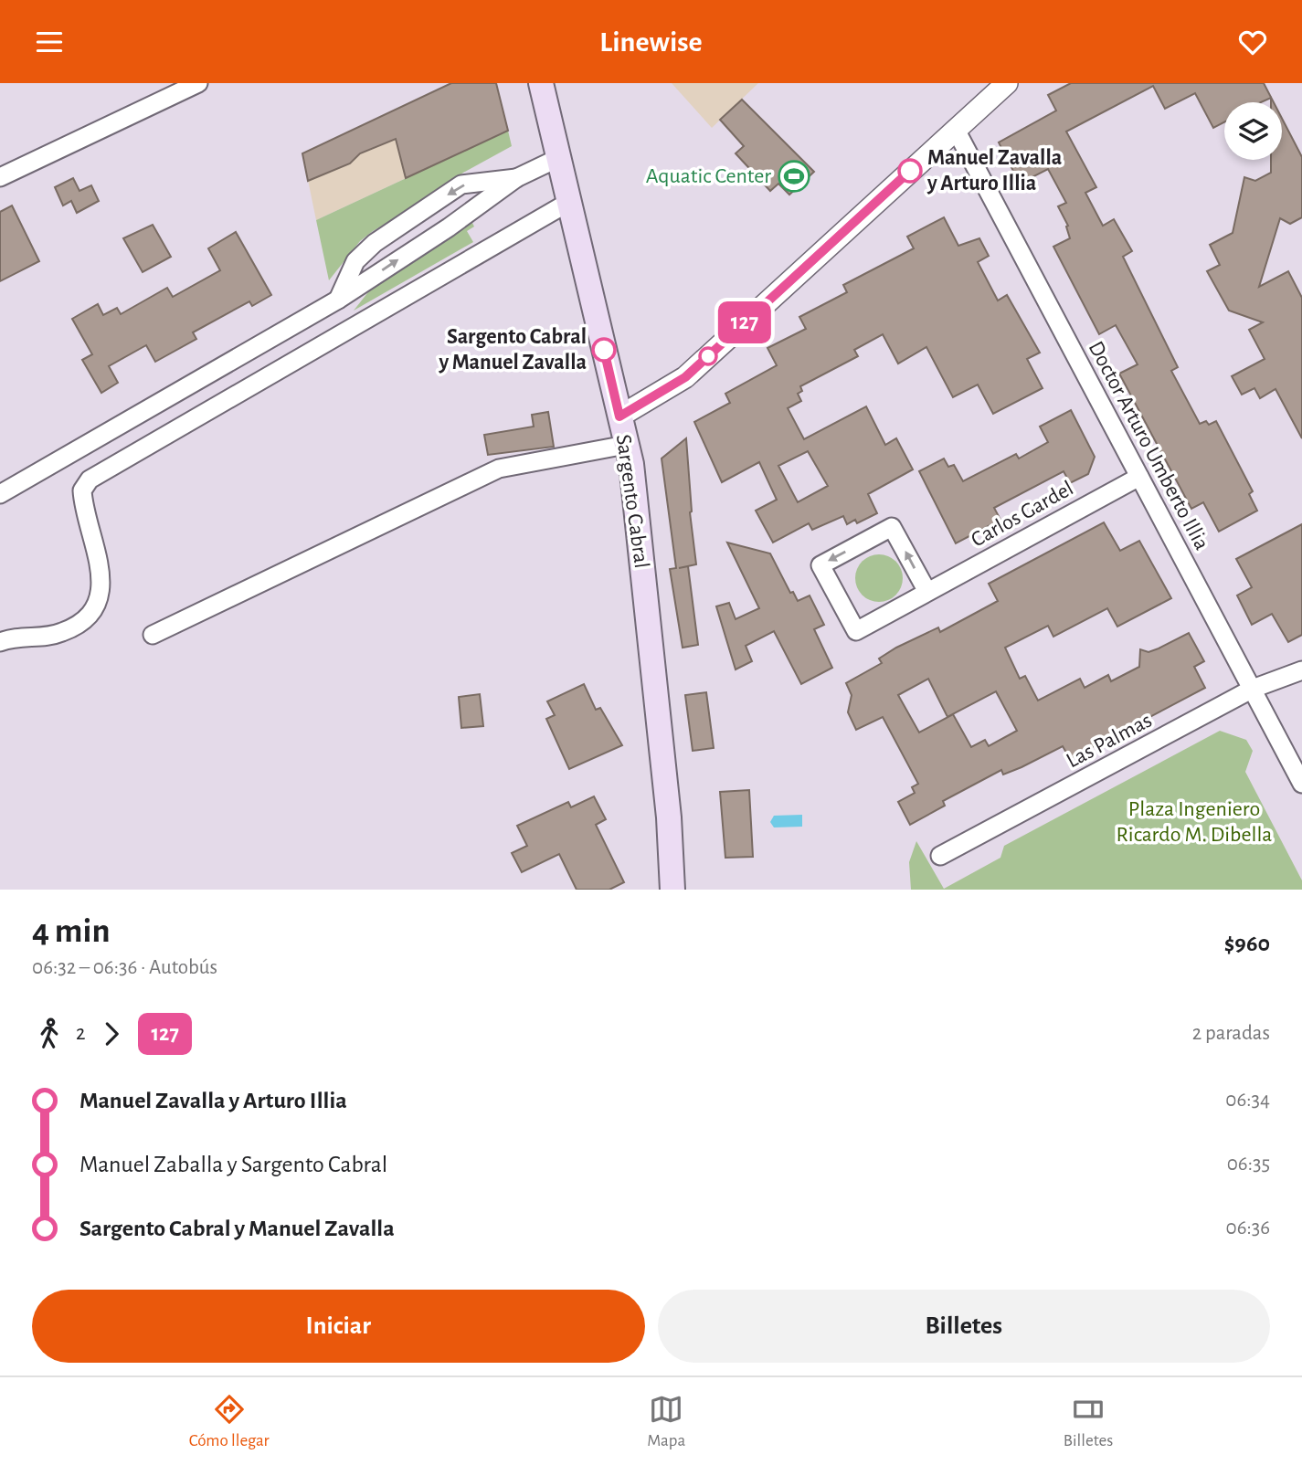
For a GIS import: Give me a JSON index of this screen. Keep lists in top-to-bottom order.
{
  "streets": {
    "main road": ["Sargento Cabral"],
    "street": ["Doctor Arturo Umberto Illia", "Carlos Gardel", "Las Palmas"]
  },
  "crossings": [
    ["Doctor Arturo Umberto Illia", "Carlos Gardel"],
    ["Doctor Arturo Umberto Illia", "Las Palmas"]
  ],
  "parks": ["Plaza Ingeniero Ricardo M. Dibella"],
  "places": {
    "other": ["Manuel Zavalla y Arturo Illia", "Sargento Cabral y Manuel Zavalla"],
    "sports": ["Aquatic Center"]
  },
  "lines": ["bus line 127"],
  "page": {
    "header": "Linewise",
    "on_map": "127",
    "heading": ["4 min", "06:32 – 06:36 · Autobús", "$960"],
    "legs": ["2", "127", "2 paradas"],
    "list": [
      {
        "name": "Manuel Zavalla y Arturo Illia",
        "value": "06:34"
      },
      {
        "name": "Manuel Zaballa y Sargento Cabral",
        "value": "06:35"
      },
      {
        "name": "Sargento Cabral y Manuel Zavalla",
        "value": "06:36"
      }
    ],
    "buttons": ["Iniciar", "Billetes"],
    "tabs": ["Cómo llegar", "Mapa", "Billetes"]
  }
}
